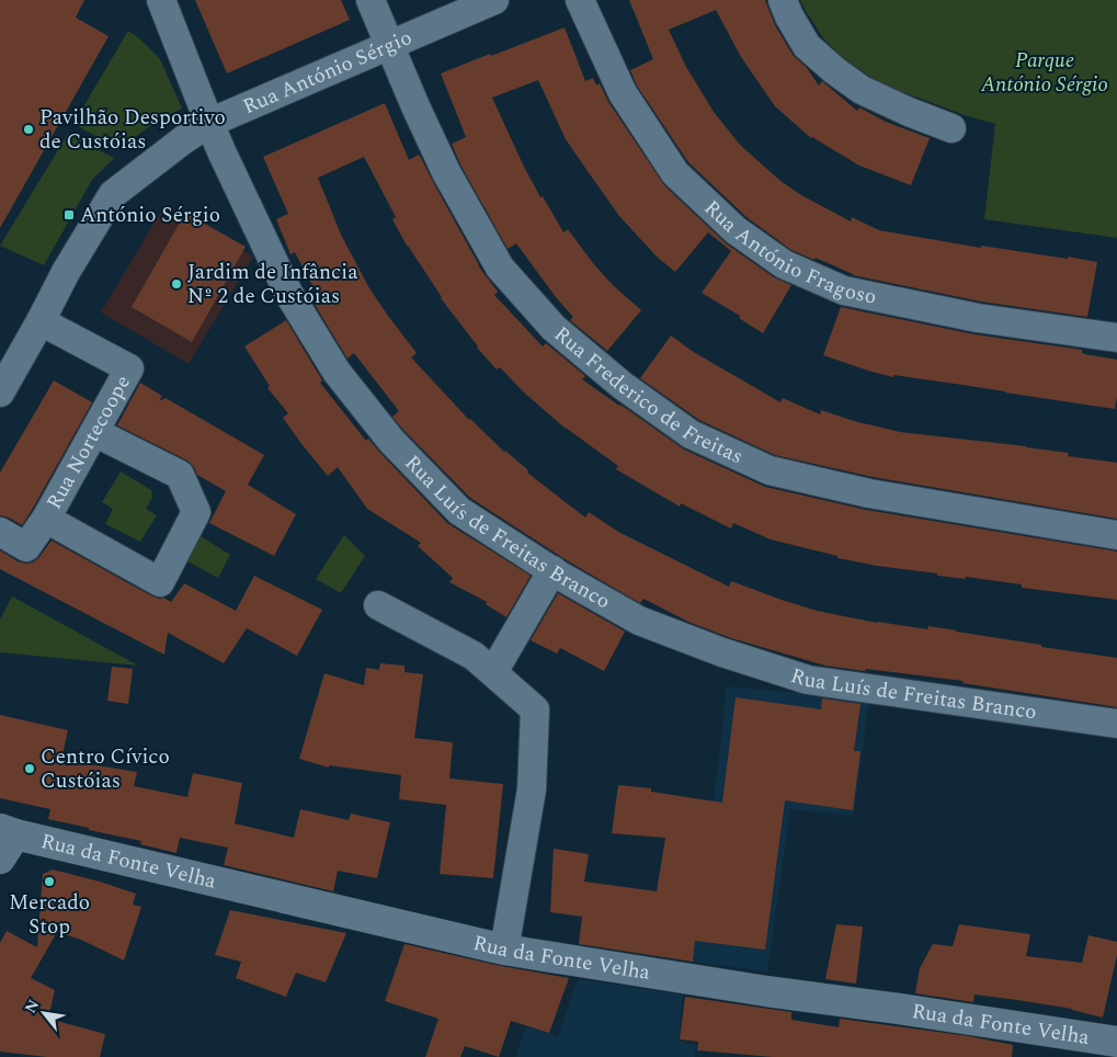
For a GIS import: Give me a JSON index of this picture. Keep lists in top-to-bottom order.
{
  "streets": {
    "street": [
      "Rua António Sérgio",
      "Rua António Fragoso",
      "Rua Frederico de Freitas",
      "Rua Nortecoope",
      "Rua Luís de Freitas Branco",
      "Rua da Fonte Velha"
    ]
  },
  "crossings": [
    ["Rua António Sérgio", "Rua Frederico de Freitas"],
    ["Rua António Sérgio", "Rua Nortecoope"],
    ["Rua António Sérgio", "Rua Luís de Freitas Branco"]
  ],
  "parks": ["Parque António Sérgio"],
  "places": {
    "other": [
      "Pavilhão Desportivo de Custóias",
      "Jardim de Infância Nº 2 de Custóias",
      "Centro Cívico Custóias",
      "Mercado Stop"
    ],
    "transit": ["António Sérgio"]
  },
  "north": "top left"
}
